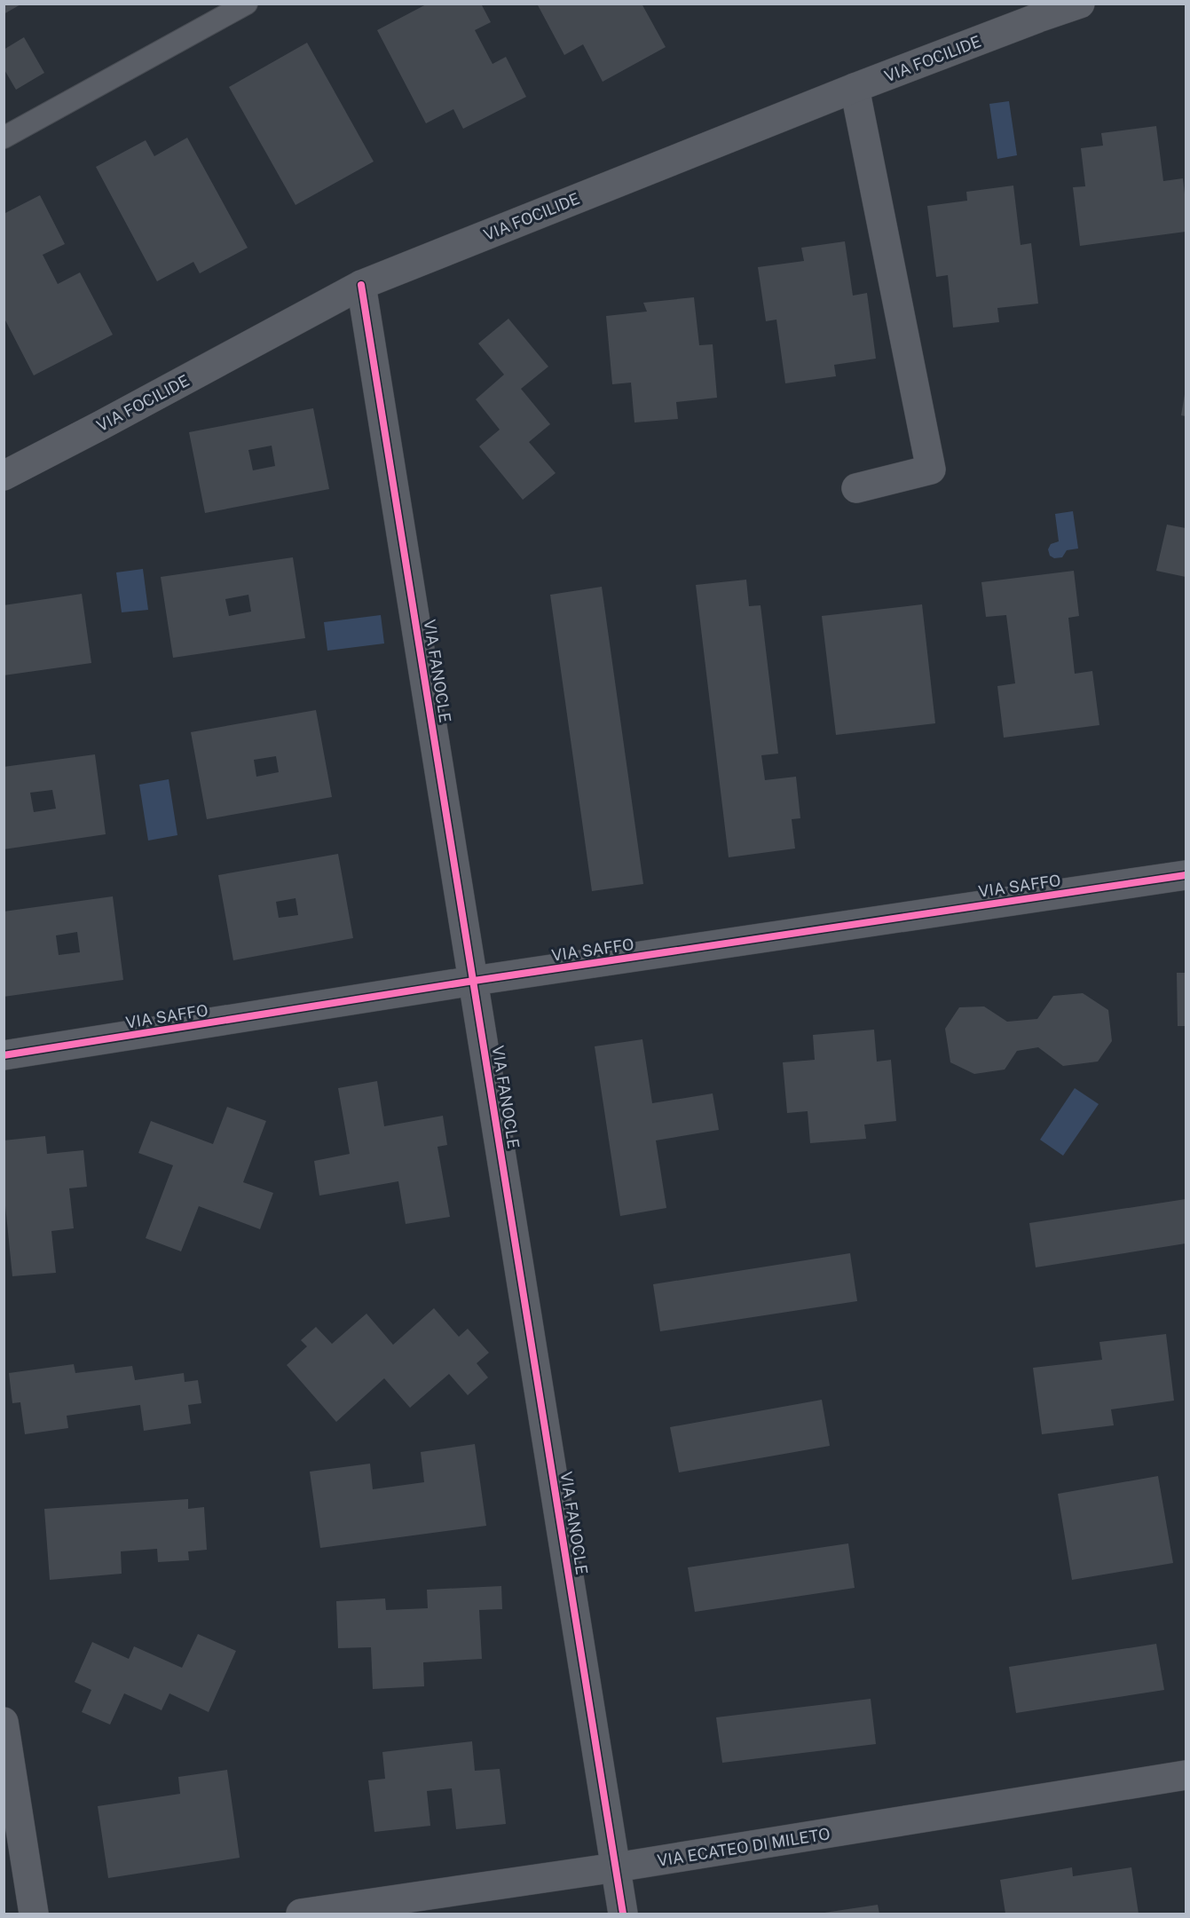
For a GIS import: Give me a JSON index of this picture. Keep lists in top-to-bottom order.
{
  "streets": {
    "street": [
      "VIA FOCILIDE",
      "VIA FANOCLE",
      "VIA SAFFO",
      "VIA ECATEO DI MILETO"
    ]
  },
  "crossings": [
    ["VIA FOCILIDE", "VIA FANOCLE"],
    ["VIA FANOCLE", "VIA SAFFO"],
    ["VIA FANOCLE", "VIA ECATEO DI MILETO"]
  ]
}
